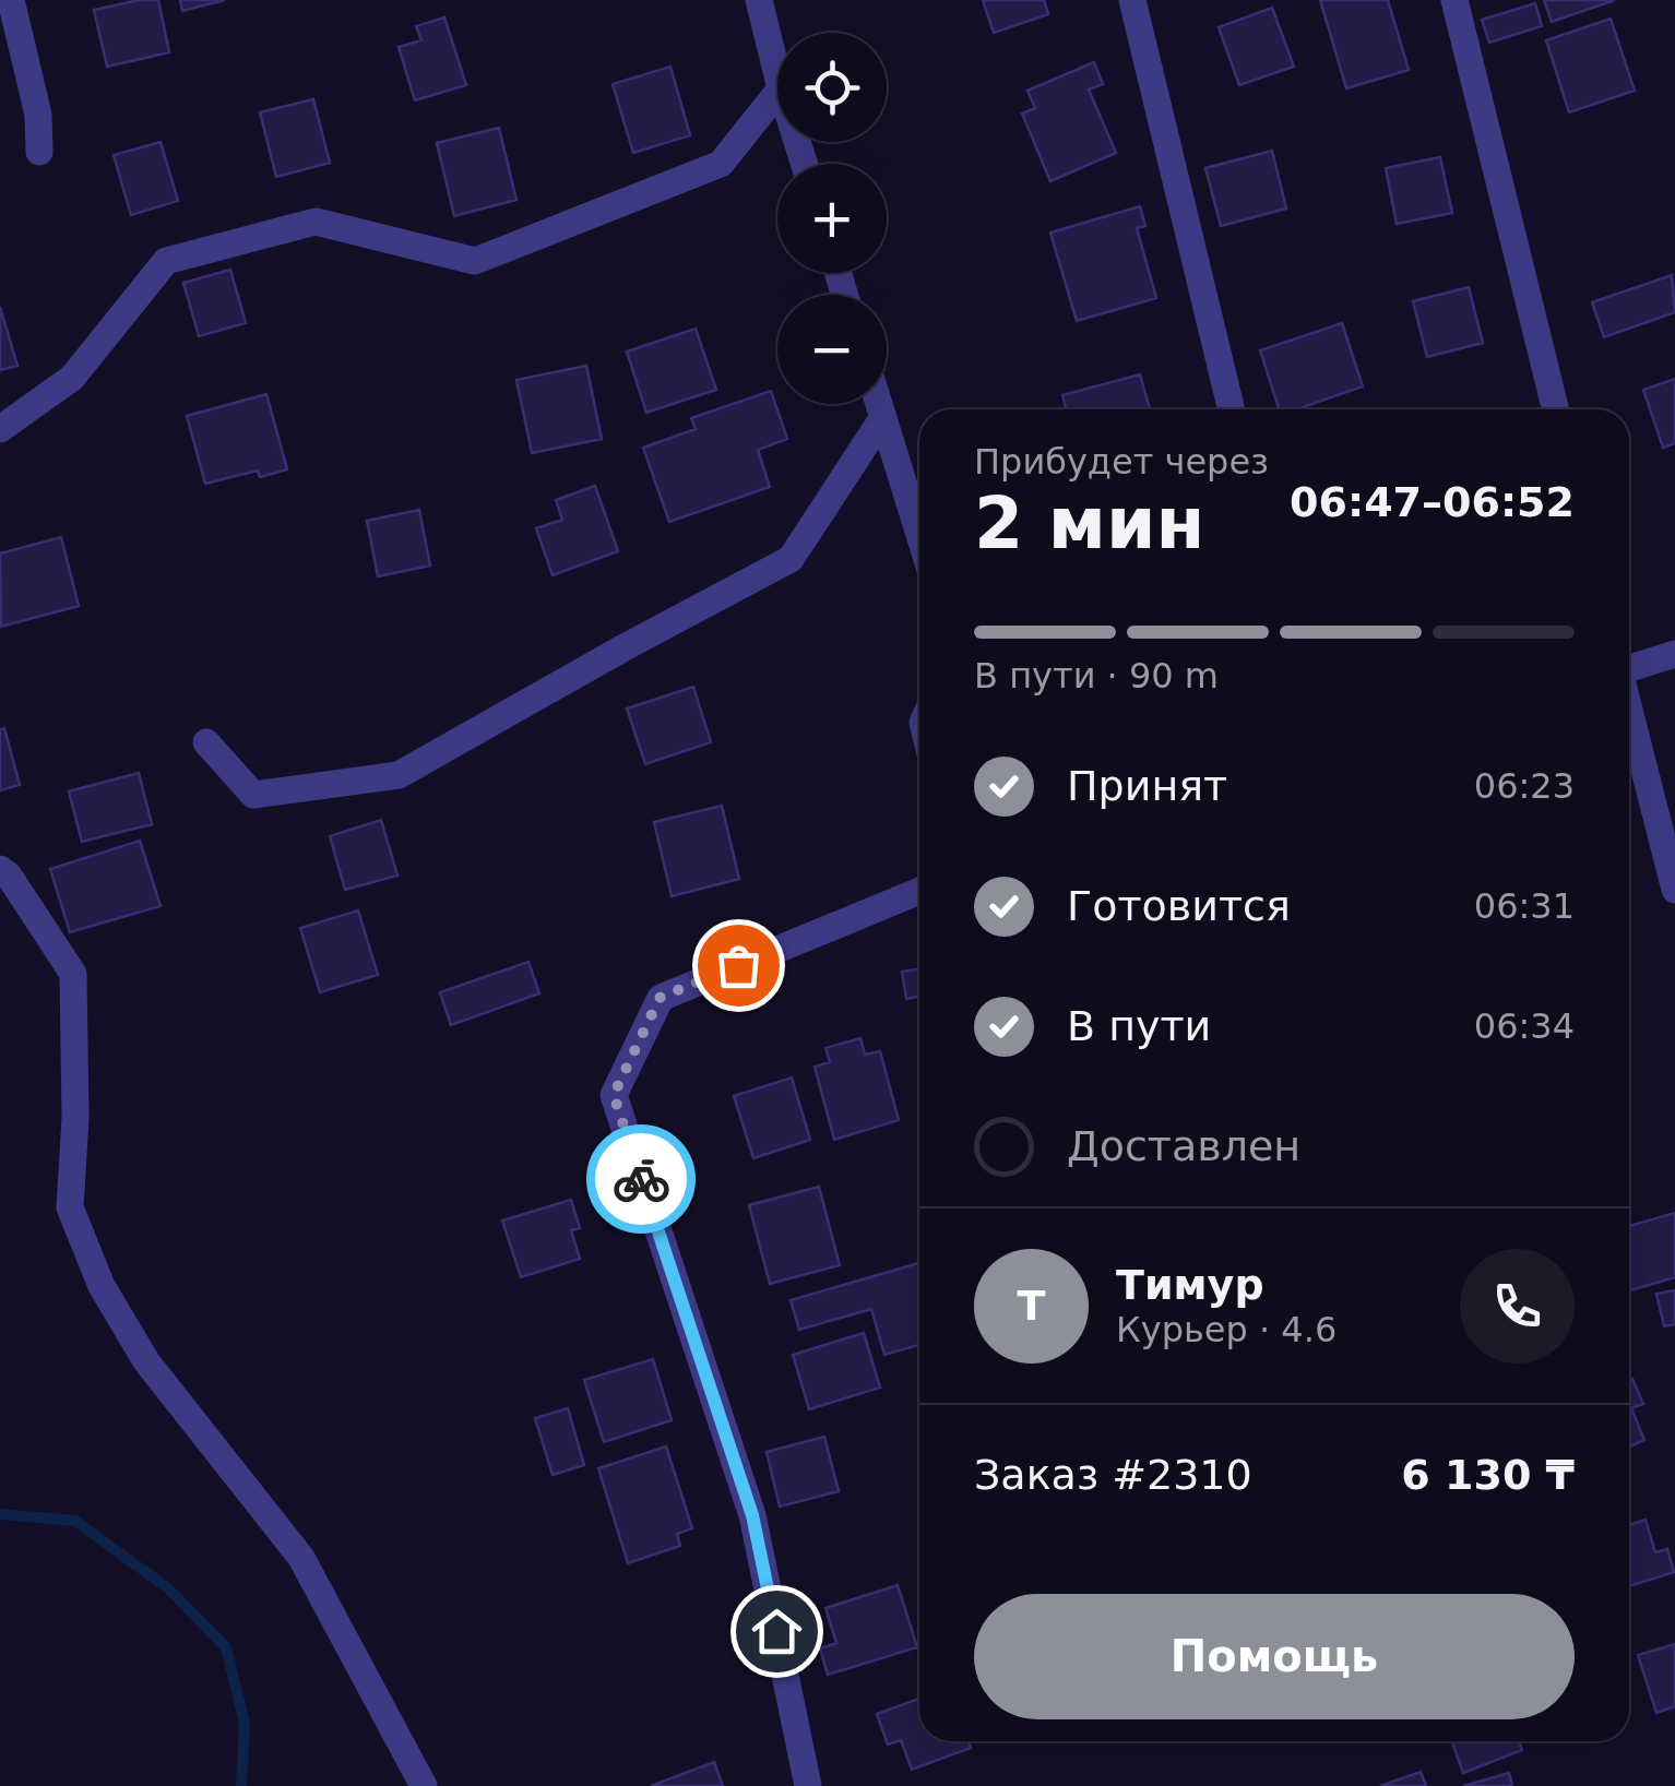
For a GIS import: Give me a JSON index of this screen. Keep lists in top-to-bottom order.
{
  "page": {
    "map_buttons": ["+", "−"],
    "heading": ["2 мин", "Прибудет через", "06:47–06:52"],
    "panel": [
      "Тимур",
      "Курьер · 4.6",
      "Заказ #2310",
      "6 130 ₸"
    ],
    "bar": "В пути · 90 m",
    "list": [
      ["Принят", "06:23"],
      ["Готовится", "06:31"],
      ["В пути", "06:34"],
      "Доставлен"
    ],
    "round": "Т",
    "buttons": "Помощь"
  }
}
